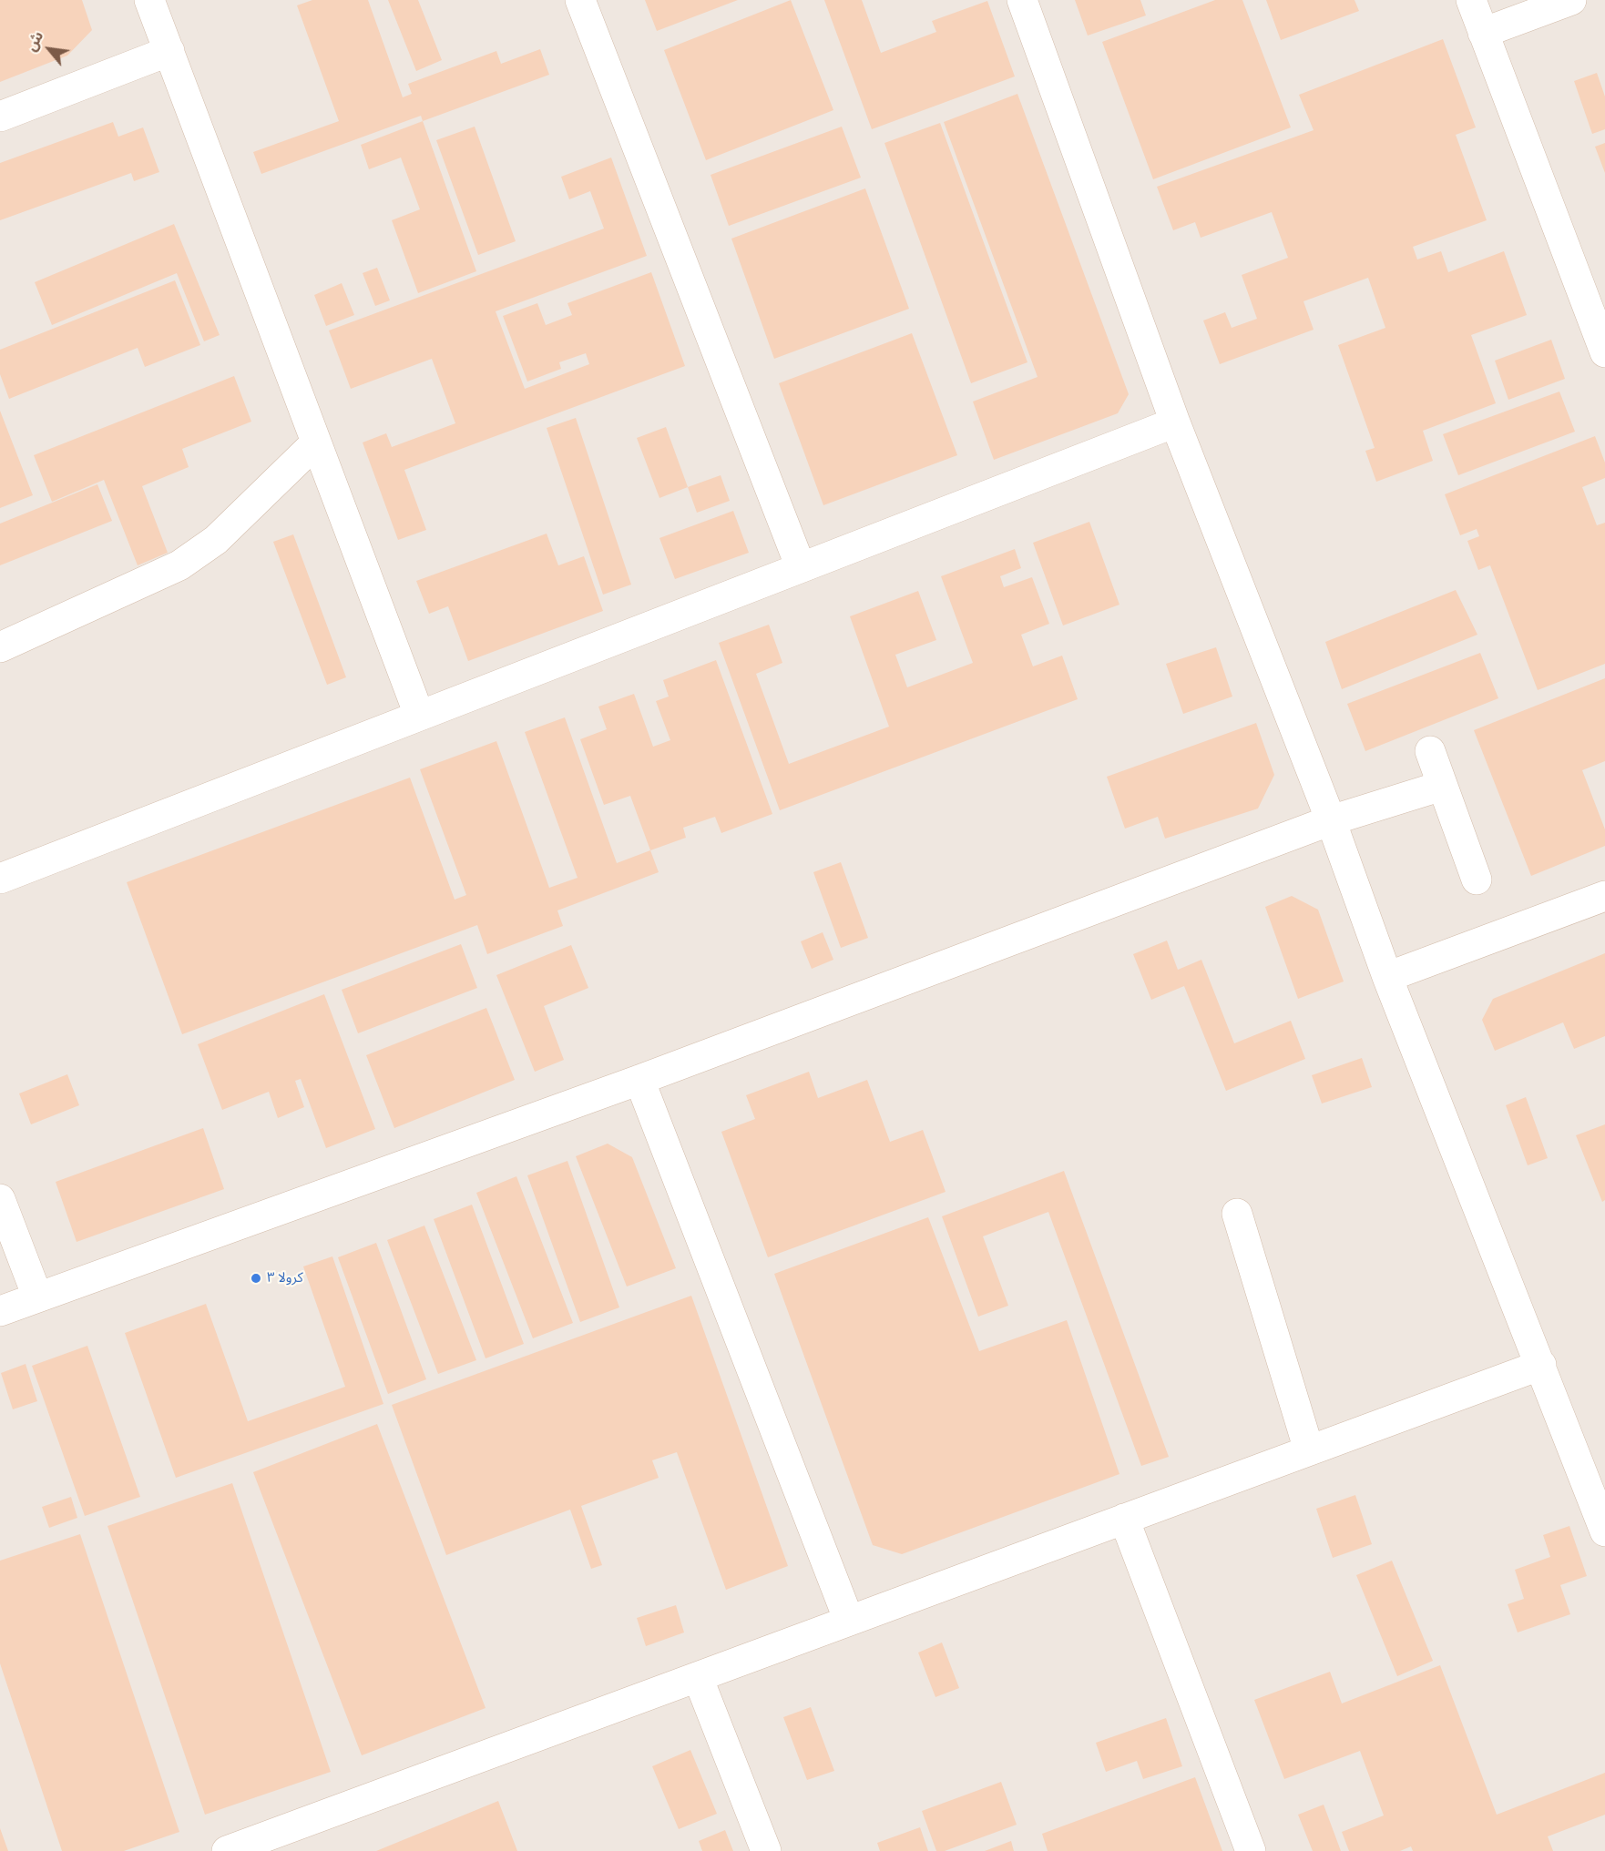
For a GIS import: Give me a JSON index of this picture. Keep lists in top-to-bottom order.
{
  "places": ["كرولا ٣"],
  "north": "top left"
}
